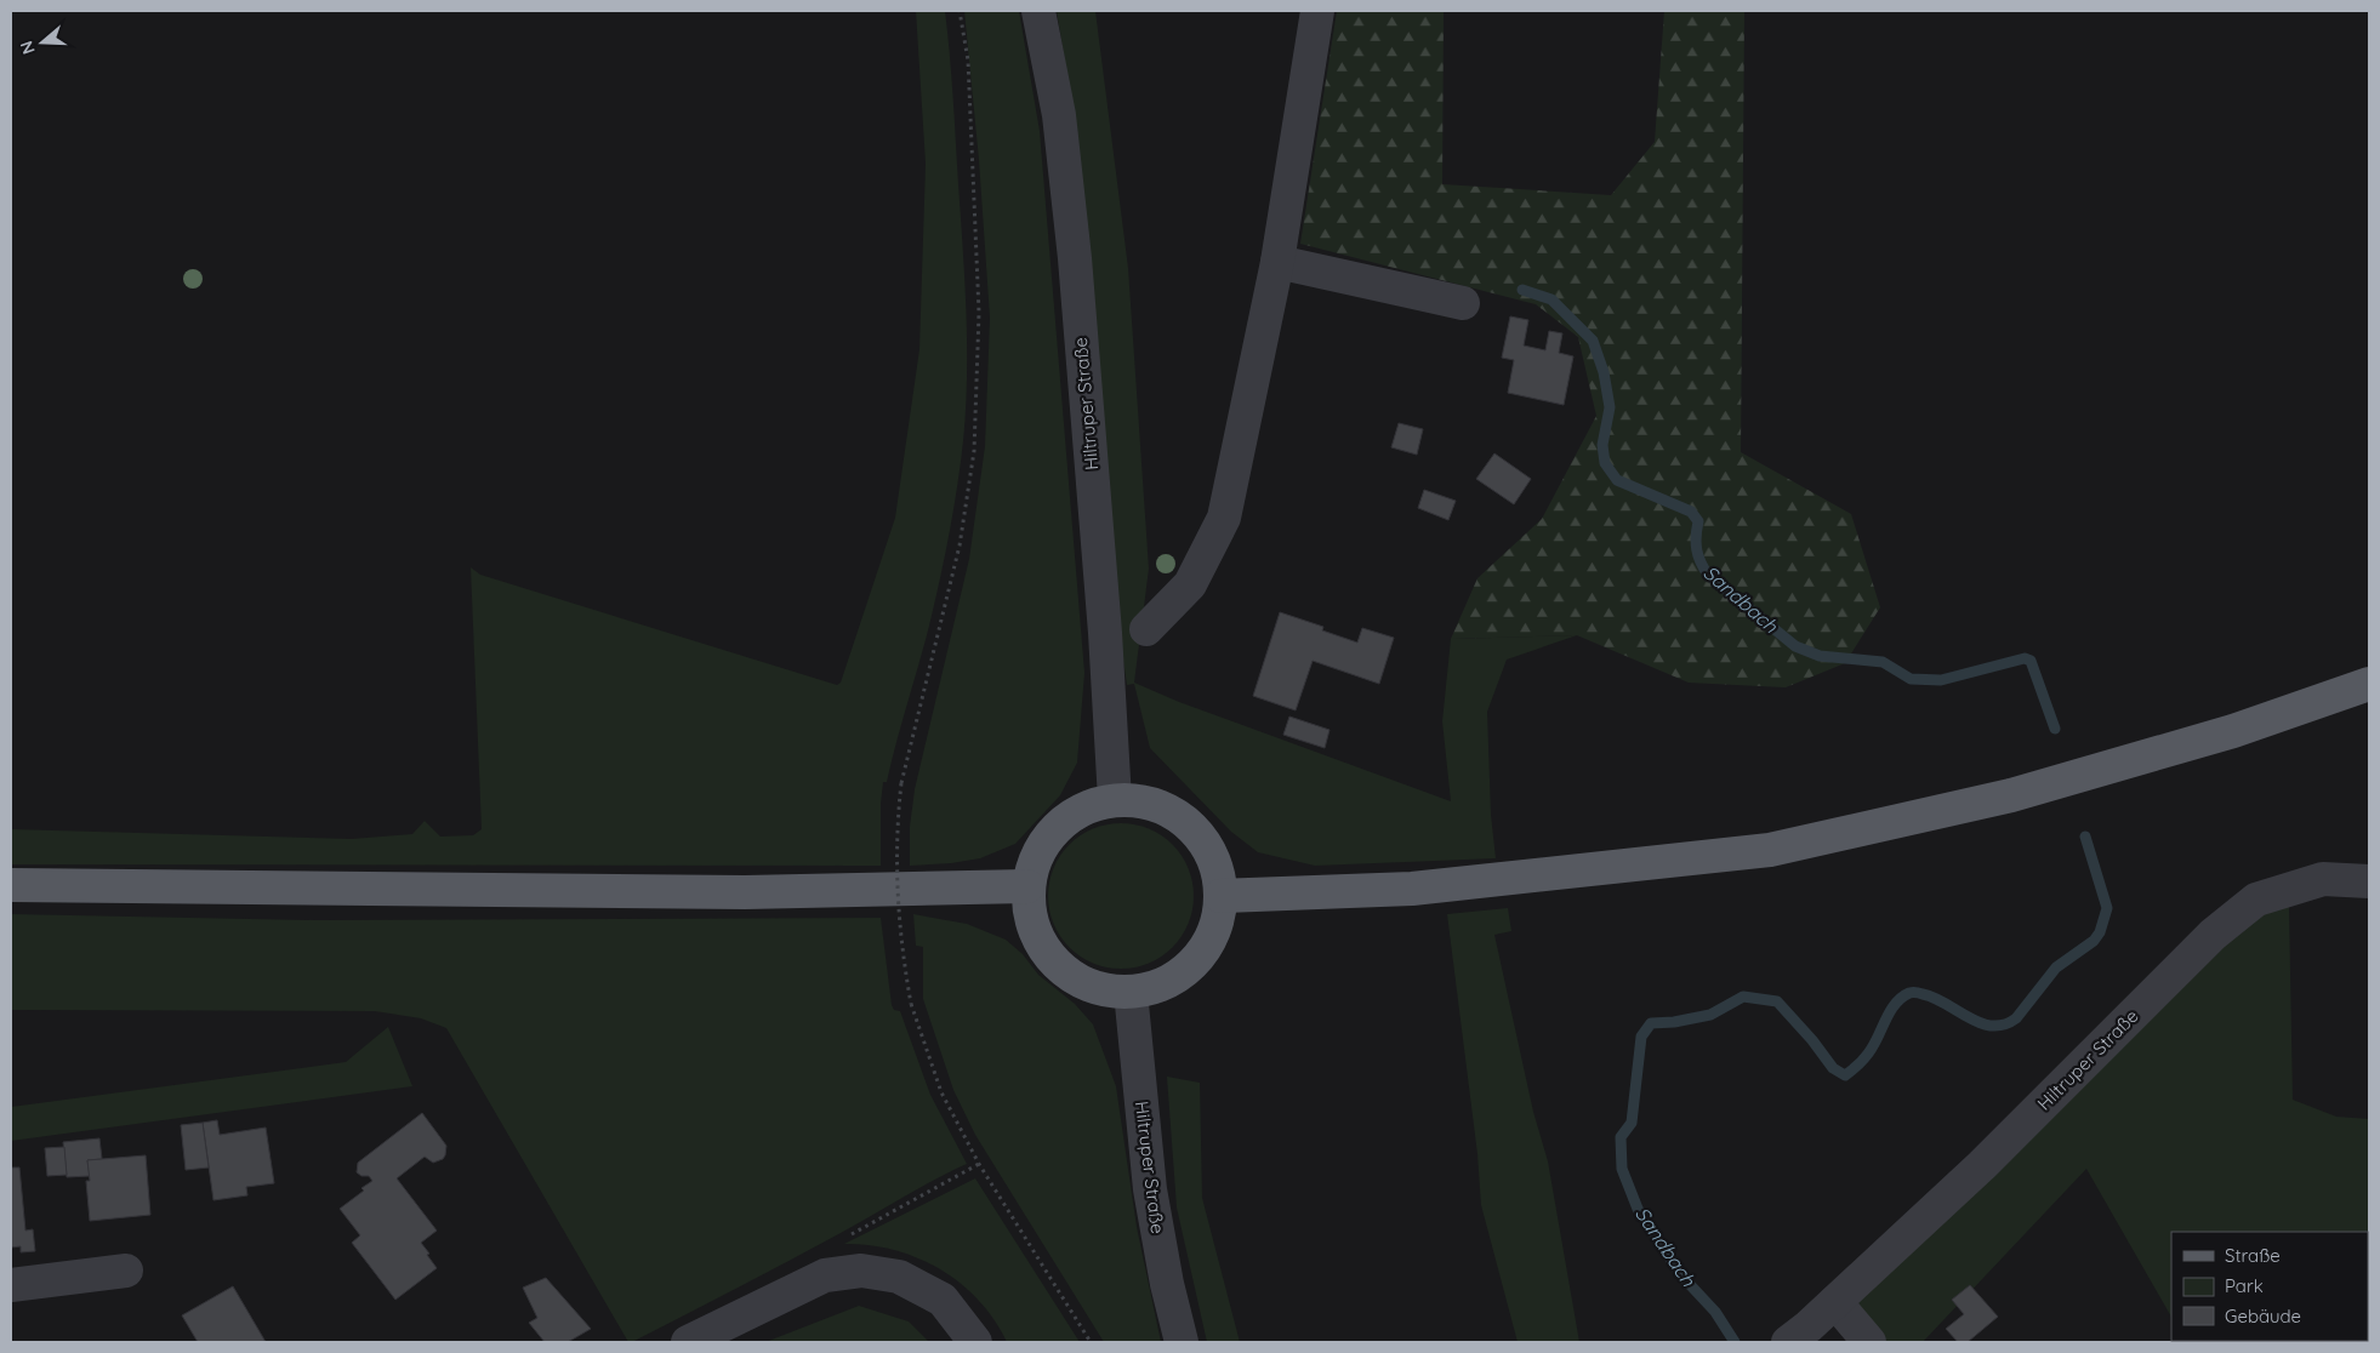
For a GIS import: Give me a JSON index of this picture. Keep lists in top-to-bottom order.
{
  "streets": {
    "street": ["Hiltruper Straße"]
  },
  "water": ["Sandbach"],
  "legend": ["Straße", "Park", "Gebäude"],
  "north": "left"
}
